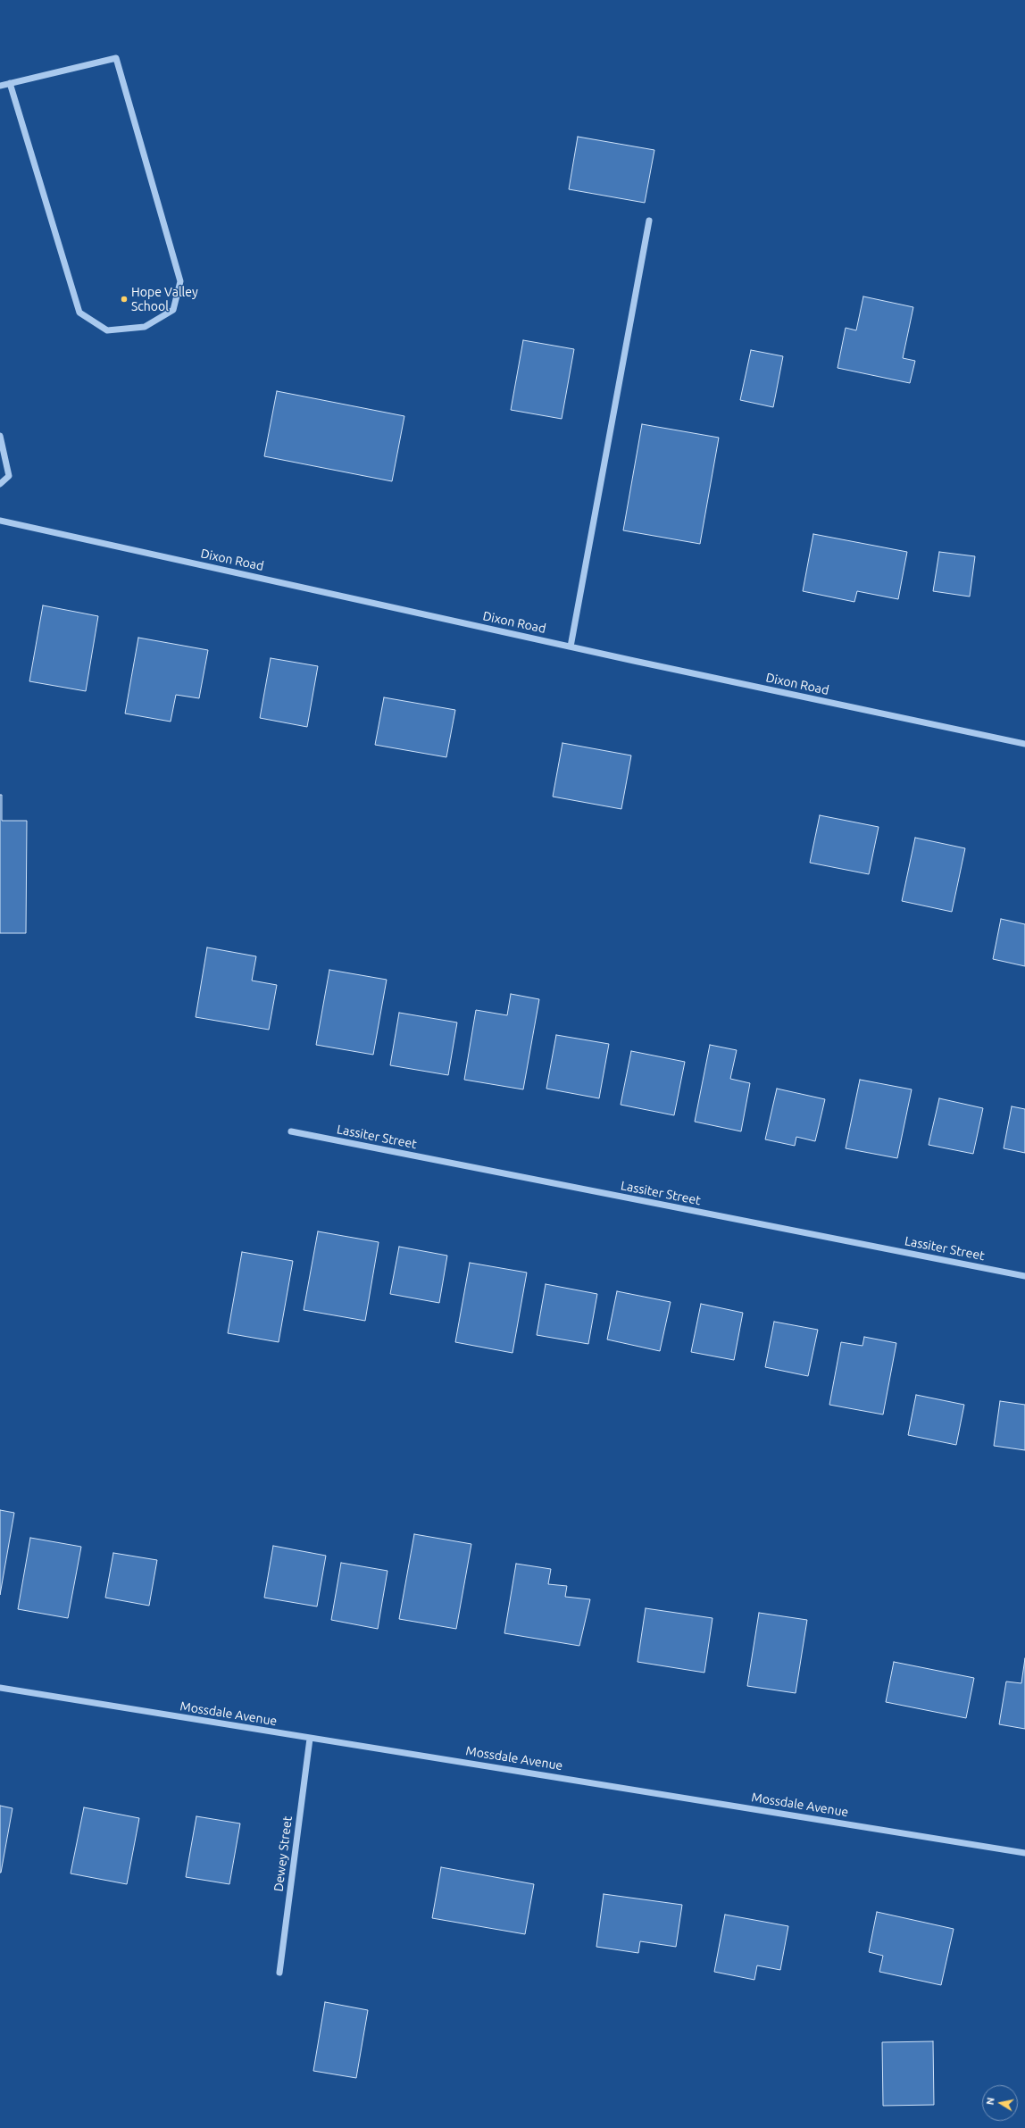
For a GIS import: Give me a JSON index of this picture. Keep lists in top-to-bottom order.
{
  "streets": {
    "street": [
      "Dixon Road",
      "Lassiter Street",
      "Mossdale Avenue",
      "Dewey Street"
    ]
  },
  "crossings": [
    ["Mossdale Avenue", "Dewey Street"]
  ],
  "places": ["Hope Valley School"],
  "north": "left"
}
